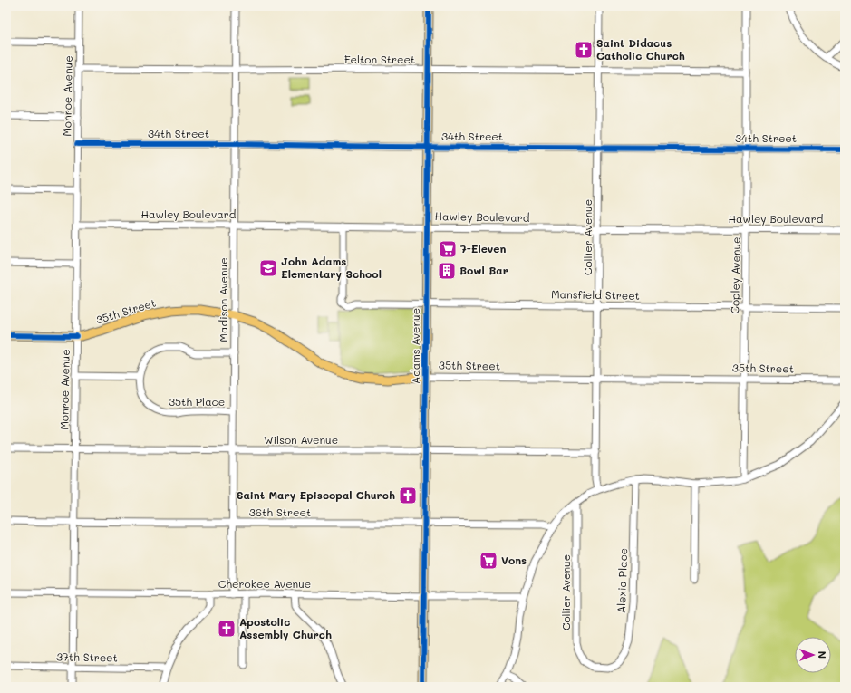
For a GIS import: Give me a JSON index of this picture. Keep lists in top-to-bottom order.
{
  "streets": {
    "main road": ["35th Street", "Adams Avenue"],
    "street": [
      "Felton Street",
      "Monroe Avenue",
      "34th Street",
      "Hawley Boulevard",
      "Collier Avenue",
      "Copley Avenue",
      "Mansfield Street",
      "Madison Avenue",
      "35th Place",
      "Wilson Avenue",
      "36th Street",
      "Alexia Place",
      "Cherokee Avenue",
      "37th Street"
    ]
  },
  "crossings": [
    ["Felton Street", "Monroe Avenue"],
    ["Felton Street", "Collier Avenue"],
    ["Felton Street", "Copley Avenue"],
    ["Felton Street", "Madison Avenue"],
    ["Felton Street", "Adams Avenue"],
    ["Monroe Avenue", "34th Street"],
    ["Monroe Avenue", "Hawley Boulevard"],
    ["Monroe Avenue", "35th Street"],
    ["Monroe Avenue", "Wilson Avenue"],
    ["Monroe Avenue", "36th Street"],
    ["Monroe Avenue", "Cherokee Avenue"],
    ["Monroe Avenue", "37th Street"],
    ["34th Street", "Collier Avenue"],
    ["34th Street", "Copley Avenue"],
    ["34th Street", "Madison Avenue"],
    ["34th Street", "Adams Avenue"],
    ["Hawley Boulevard", "Collier Avenue"],
    ["Hawley Boulevard", "Copley Avenue"],
    ["Hawley Boulevard", "Mansfield Street"],
    ["Hawley Boulevard", "Madison Avenue"],
    ["Hawley Boulevard", "Adams Avenue"],
    ["Collier Avenue", "Mansfield Street"],
    ["Collier Avenue", "35th Street"],
    ["Collier Avenue", "Wilson Avenue"],
    ["Collier Avenue", "Alexia Place"],
    ["Copley Avenue", "Mansfield Street"],
    ["Copley Avenue", "35th Street"],
    ["Mansfield Street", "Adams Avenue"],
    ["Madison Avenue", "35th Street"],
    ["Madison Avenue", "35th Place"],
    ["Madison Avenue", "Wilson Avenue"],
    ["Madison Avenue", "36th Street"],
    ["Madison Avenue", "Cherokee Avenue"],
    ["35th Street", "Adams Avenue"],
    ["Adams Avenue", "Wilson Avenue"],
    ["Adams Avenue", "36th Street"],
    ["Adams Avenue", "Cherokee Avenue"]
  ],
  "places": {
    "church": ["Saint Didacus Catholic Church", "Saint Mary Episcopal Church", "Apostolic Assembly Church"],
    "supermarket": ["7-Eleven", "Vons"],
    "school or university": ["John Adams Elementary School"],
    "building": ["Bowl Bar"]
  },
  "north": "right"
}
